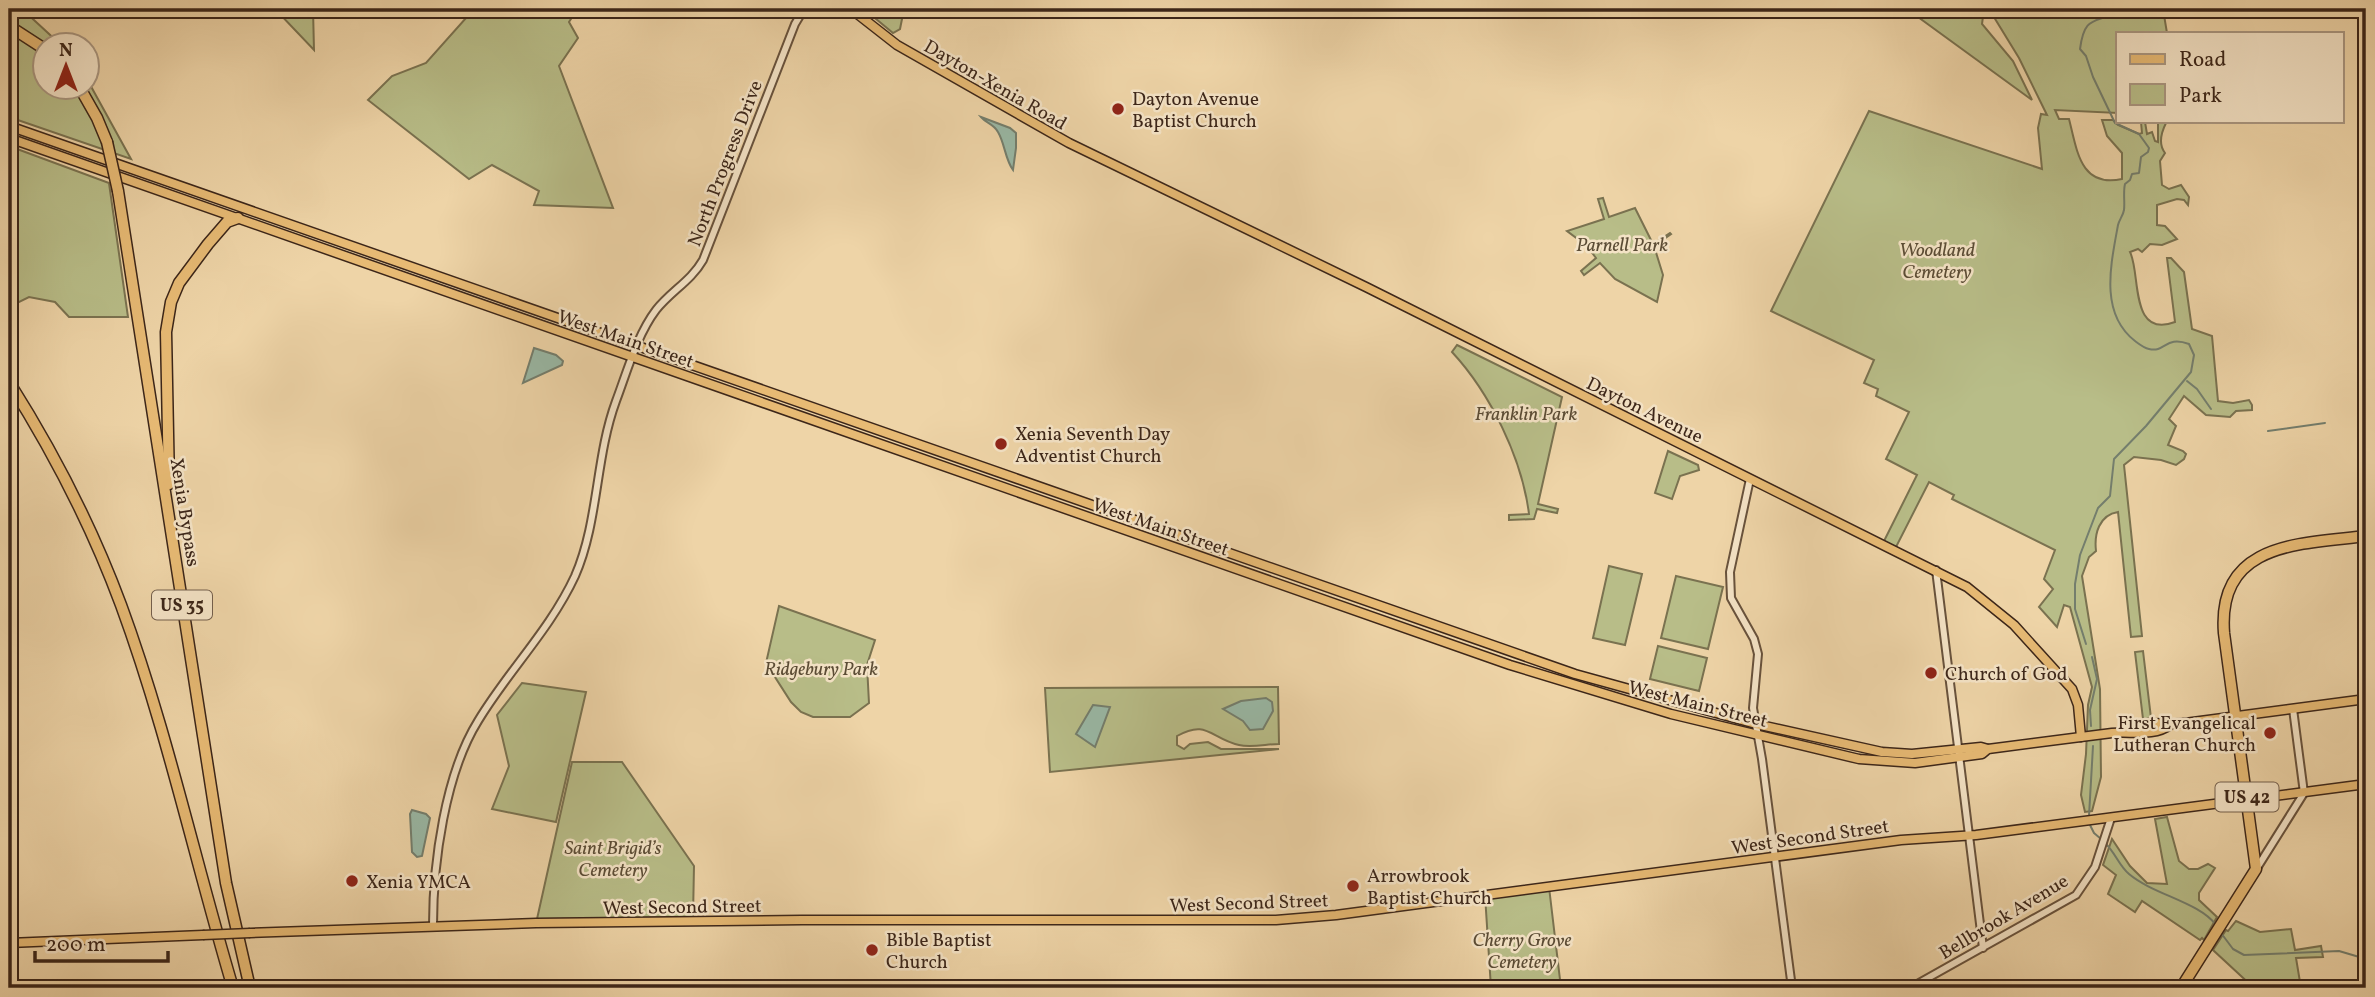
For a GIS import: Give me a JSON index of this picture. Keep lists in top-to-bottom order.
{
  "streets": {
    "highway": ["Xenia Bypass", "US 35", "US 42"],
    "main road": [
      "Dayton-Xenia Road",
      "West Main Street",
      "Dayton Avenue",
      "West Second Street"
    ],
    "street": ["North Progress Drive", "Bellbrook Avenue"]
  },
  "crossings": [
    ["Dayton-Xenia Road", "Dayton Avenue"],
    ["North Progress Drive", "West Main Street"],
    ["North Progress Drive", "West Second Street"],
    ["West Main Street", "Dayton Avenue"],
    ["West Main Street", "US 42"],
    ["US 42", "West Second Street"],
    ["West Second Street", "Bellbrook Avenue"]
  ],
  "parks": [
    "Parnell Park",
    "Woodland Cemetery",
    "Franklin Park",
    "Ridgebury Park",
    "Saint Brigid’s Cemetery",
    "Cherry Grove Cemetery"
  ],
  "places": [
    "Dayton Avenue Baptist Church",
    "Xenia Seventh Day Adventist Church",
    "Church of God",
    "First Evangelical Lutheran Church",
    "Xenia YMCA",
    "Arrowbrook Baptist Church",
    "Bible Baptist Church"
  ],
  "legend": ["Road", "Park"],
  "scale_bar": "200 m",
  "north": "top"
}
